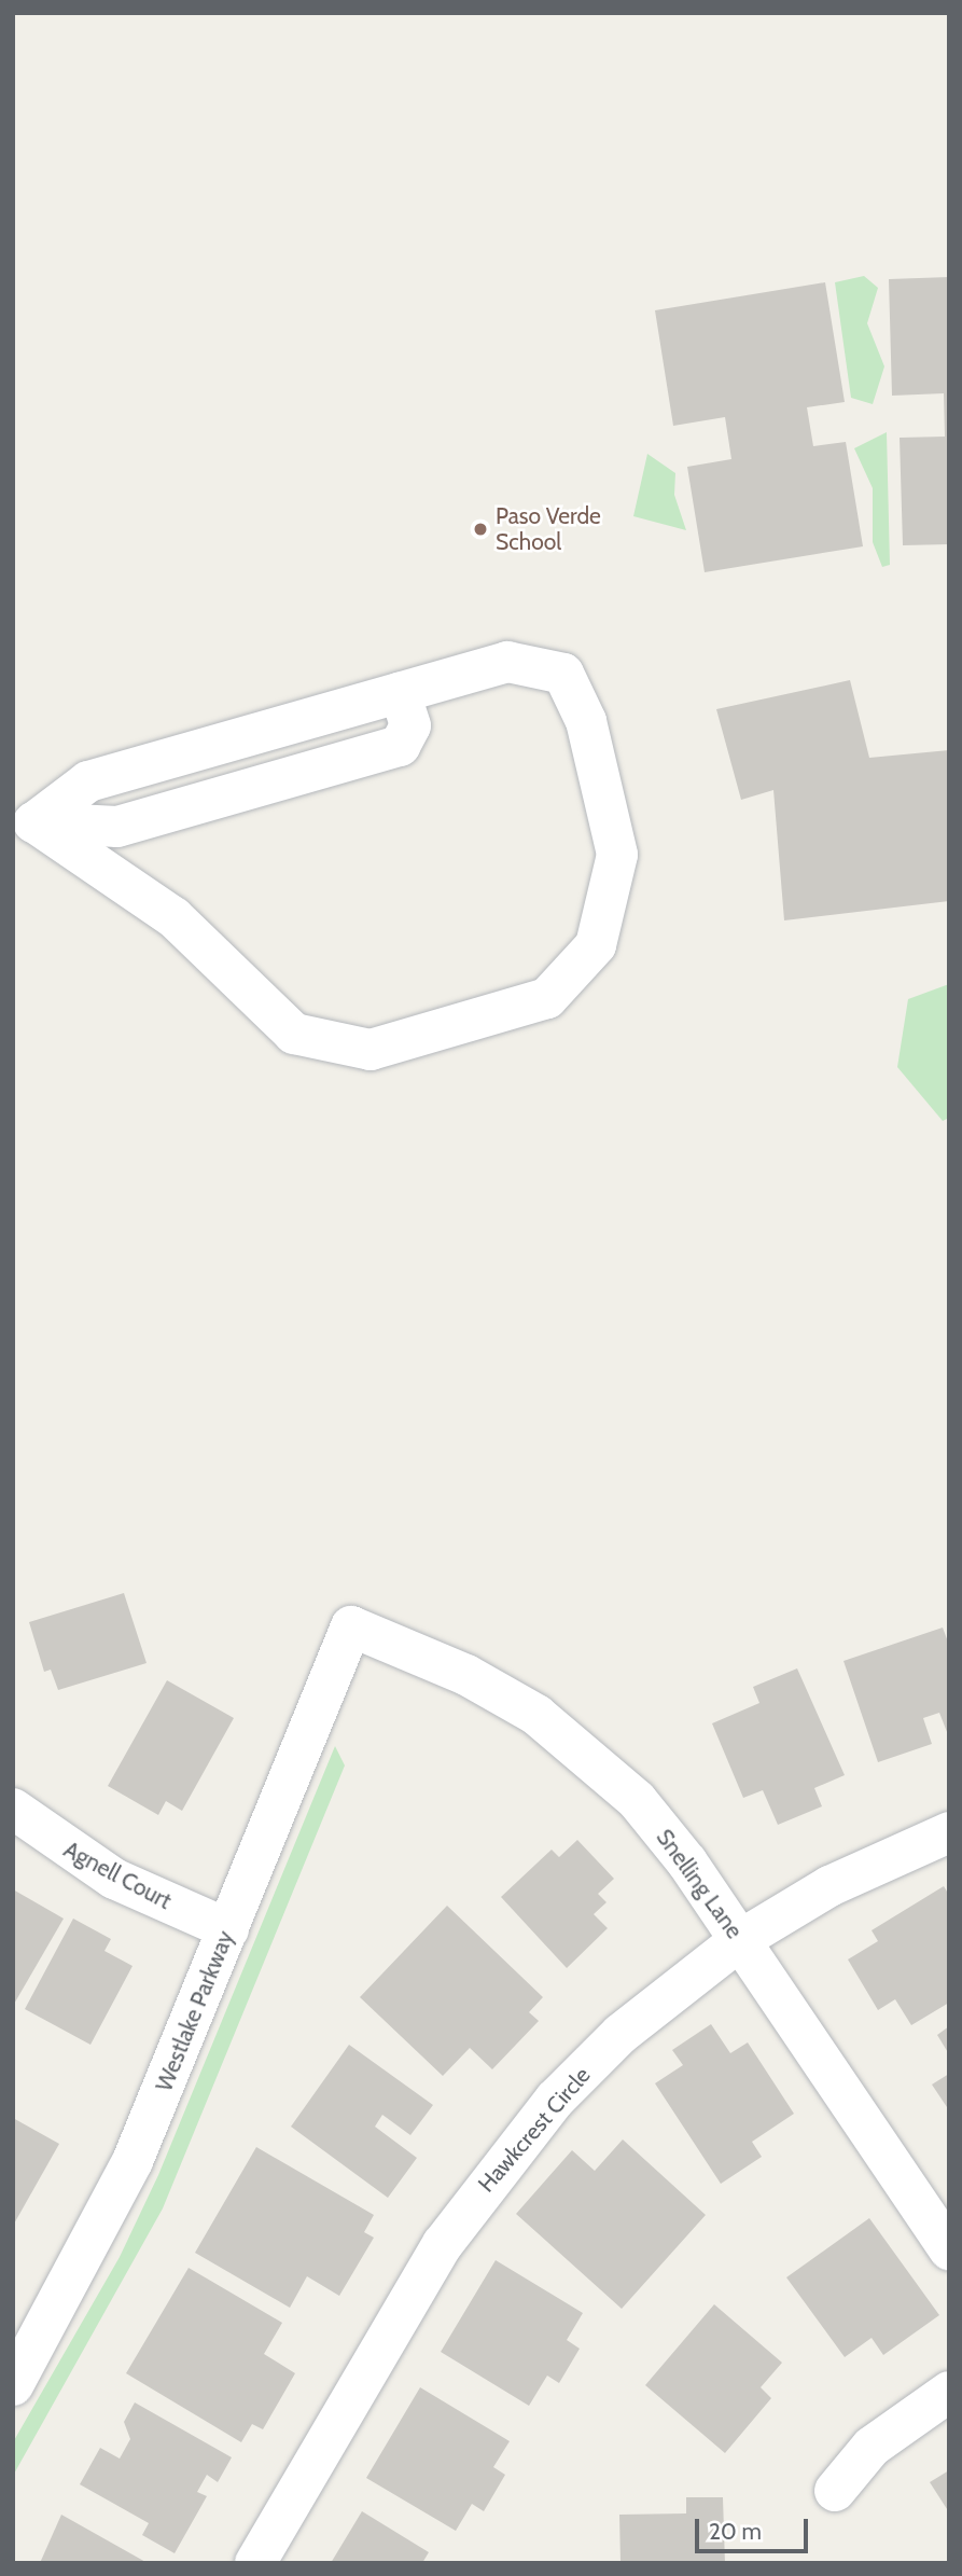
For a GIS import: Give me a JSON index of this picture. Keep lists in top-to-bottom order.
{
  "streets": {
    "street": [
      "Agnell Court",
      "Snelling Lane",
      "Westlake Parkway",
      "Hawkcrest Circle"
    ]
  },
  "crossings": [
    ["Agnell Court", "Westlake Parkway"],
    ["Snelling Lane", "Westlake Parkway"],
    ["Snelling Lane", "Hawkcrest Circle"]
  ],
  "places": ["Paso Verde School"],
  "scale_bar": "20 m"
}
